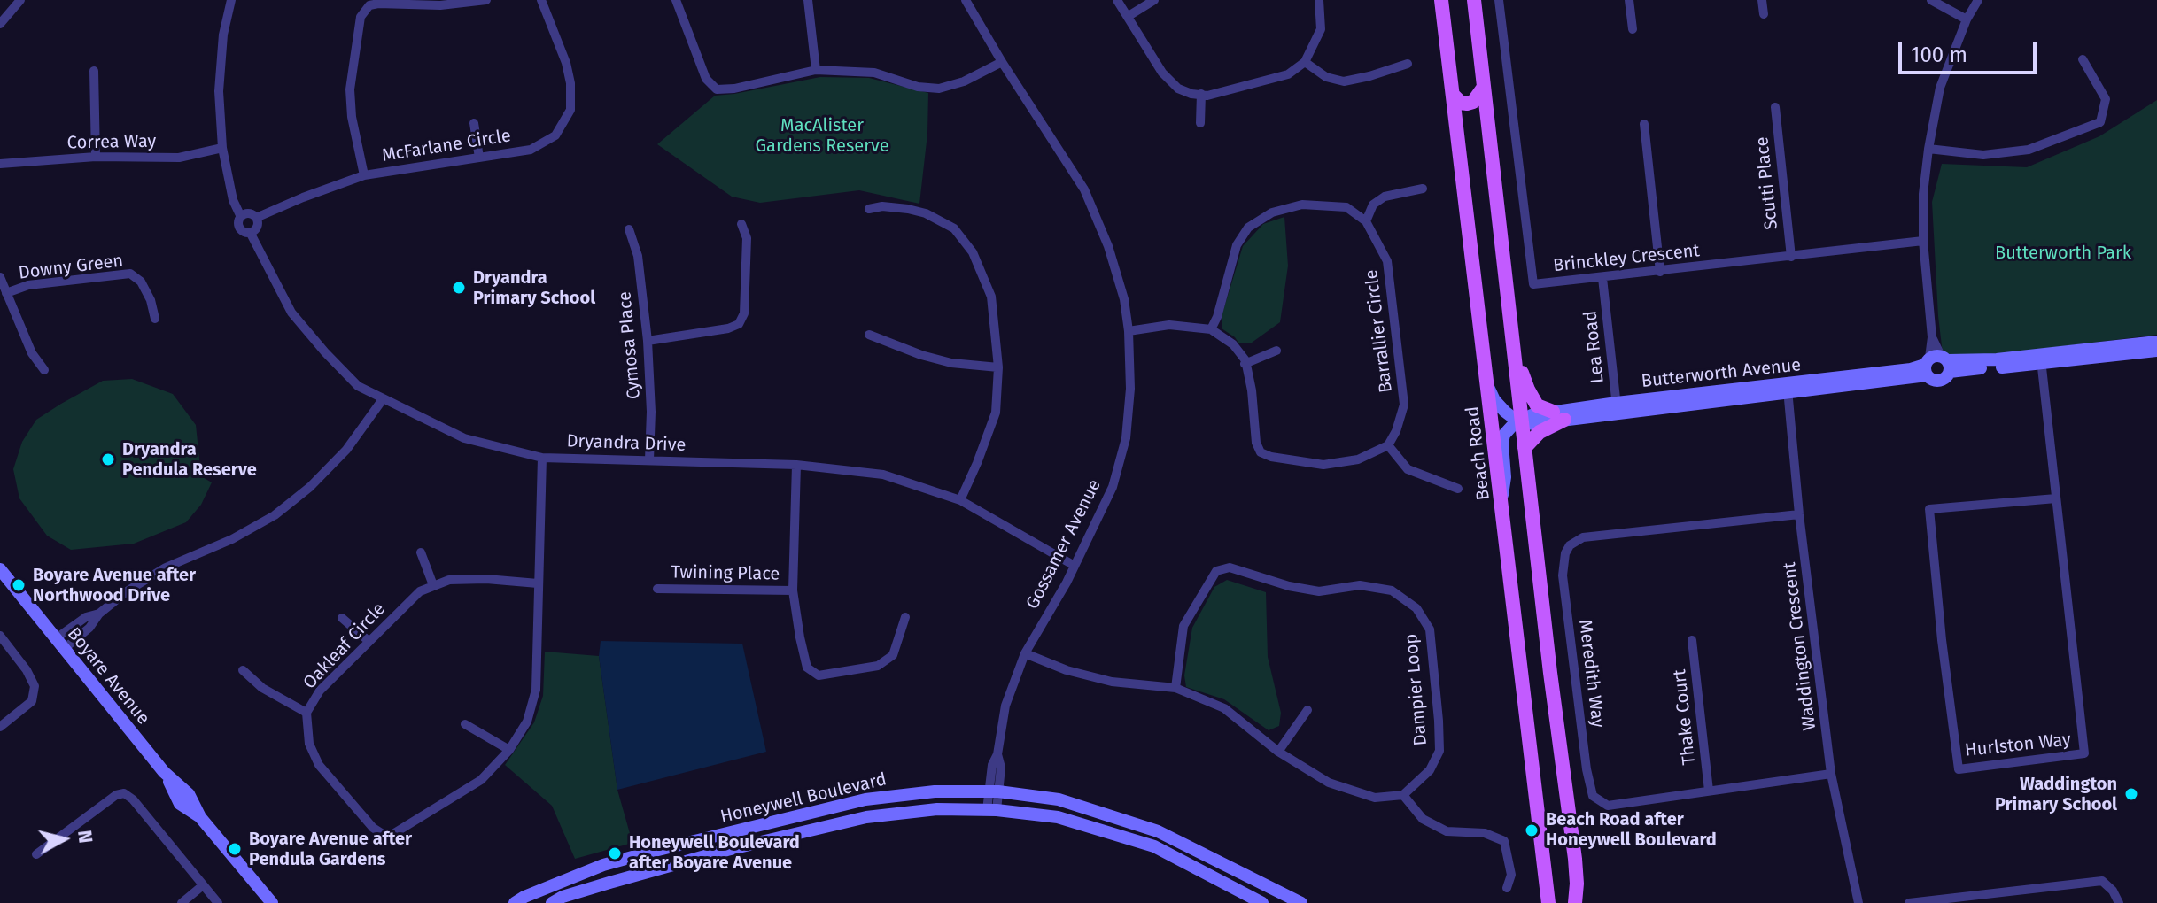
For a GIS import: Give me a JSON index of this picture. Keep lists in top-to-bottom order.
{
  "streets": {
    "main road": ["Beach Road"],
    "street": [
      "Correa Way",
      "McFarlane Circle",
      "Scutti Place",
      "Brinckley Crescent",
      "Downy Green",
      "Barrallier Circle",
      "Cymosa Place",
      "Lea Road",
      "Butterworth Avenue",
      "Dryandra Drive",
      "Gossamer Avenue",
      "Twining Place",
      "Oakleaf Circle",
      "Waddington Crescent",
      "Meredith Way",
      "Boyare Avenue",
      "Dampier Loop",
      "Thake Court",
      "Hurlston Way",
      "Honeywell Boulevard"
    ]
  },
  "crossings": [
    ["Correa Way", "Dryandra Drive"],
    ["McFarlane Circle", "Dryandra Drive"],
    ["Scutti Place", "Brinckley Crescent"],
    ["Brinckley Crescent", "Lea Road"],
    ["Cymosa Place", "Dryandra Drive"],
    ["Lea Road", "Butterworth Avenue"],
    ["Butterworth Avenue", "Waddington Crescent"],
    ["Butterworth Avenue", "Hurlston Way"],
    ["Dryandra Drive", "Gossamer Avenue"],
    ["Dryandra Drive", "Oakleaf Circle"],
    ["Gossamer Avenue", "Honeywell Boulevard"],
    ["Waddington Crescent", "Meredith Way"],
    ["Meredith Way", "Thake Court"]
  ],
  "parks": ["MacAlister Gardens Reserve", "Butterworth Park"],
  "places": [
    "Dryandra Primary School",
    "Dryandra Pendula Reserve",
    "Boyare Avenue after Northwood Drive",
    "Waddington Primary School",
    "Beach Road after Honeywell Boulevard",
    "Boyare Avenue after Pendula Gardens",
    "Honeywell Boulevard after Boyare Avenue"
  ],
  "scale_bar": "100 m",
  "north": "right"
}
